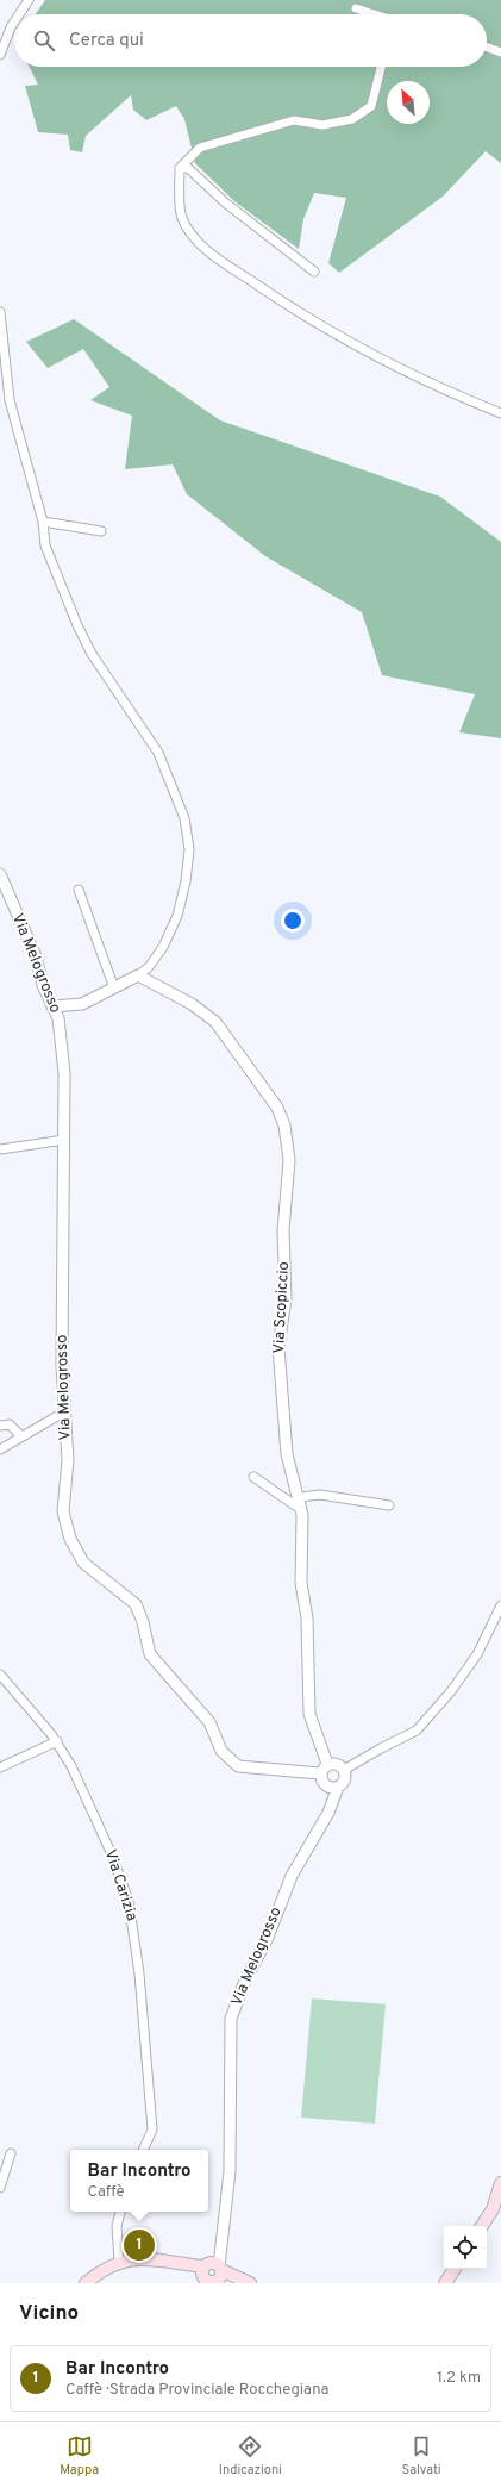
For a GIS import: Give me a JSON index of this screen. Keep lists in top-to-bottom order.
{
  "streets": {
    "street": ["Via Melogrosso", "Via Scopiccio", "Via Carizia"]
  },
  "crossings": [
    ["Via Melogrosso", "Via Scopiccio"]
  ],
  "north": "top left",
  "page": {
    "search": "Cerca qui",
    "popup": ["Bar Incontro", "Caffè"],
    "pins": "1",
    "heading": "Vicino",
    "list": [
      {
        "mark": "1",
        "name": "Bar Incontro",
        "note": "Caffè · Strada Provinciale Rocchegiana",
        "value": "1.2 km"
      }
    ],
    "nav": ["Mappa", "Indicazioni", "Salvati"]
  }
}
